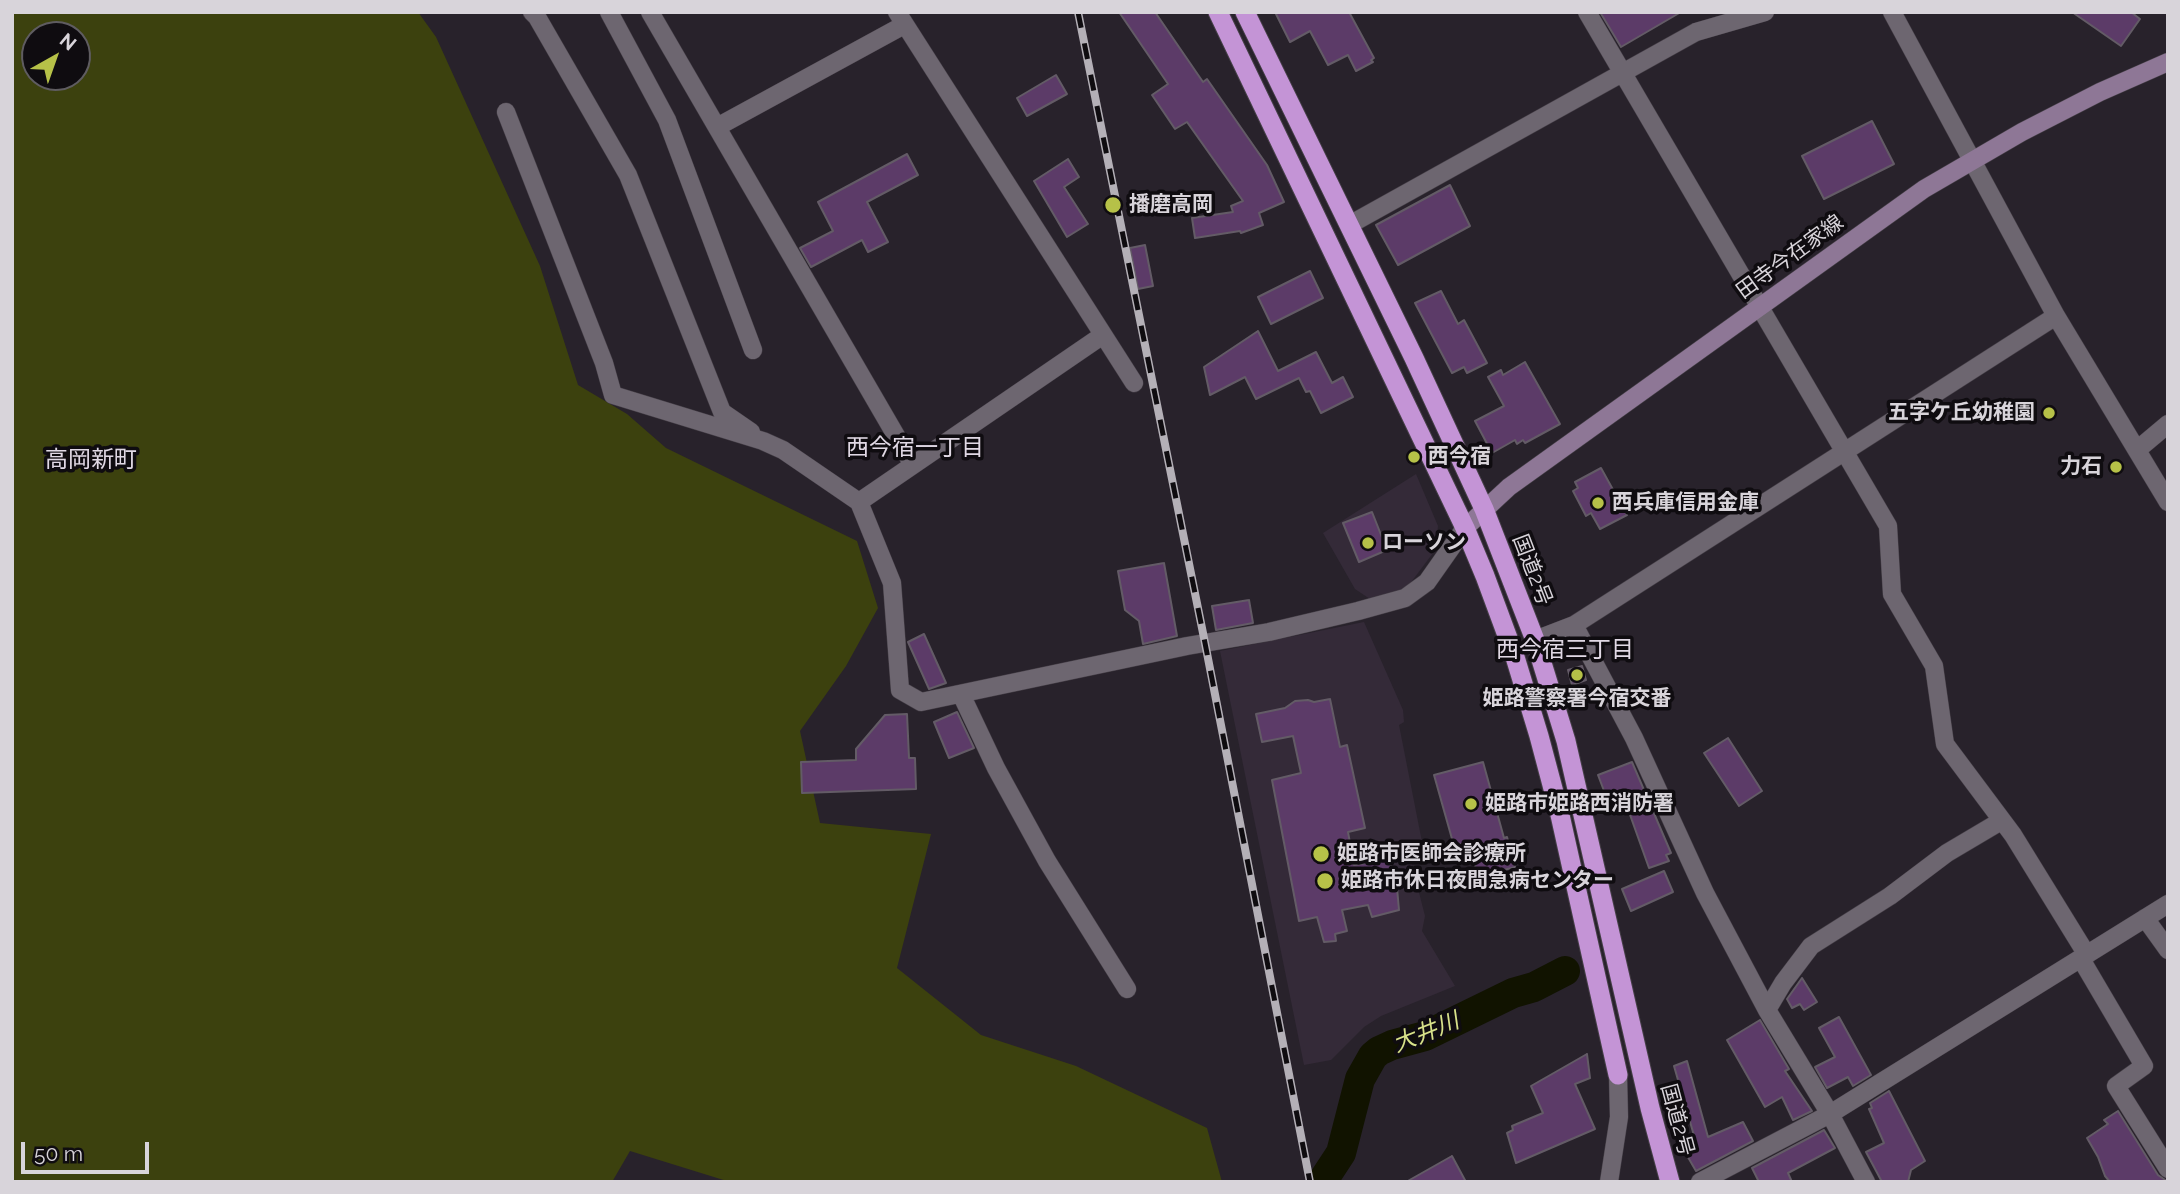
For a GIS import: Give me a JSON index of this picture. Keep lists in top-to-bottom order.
{
  "streets": {
    "highway": ["国道2号"],
    "main road": ["田寺今在家線"]
  },
  "crossings": [
    ["田寺今在家線", "国道2号"]
  ],
  "districts": ["西今宿一丁目", "高岡新町", "西今宿三丁目"],
  "water": ["大井川"],
  "places": [
    "播磨高岡",
    "五字ケ丘幼稚園",
    "西今宿",
    "力石",
    "西兵庫信用金庫",
    "ローソン",
    "姫路警察署今宿交番",
    "姫路市姫路西消防署",
    "姫路市医師会診療所",
    "姫路市休日夜間急病センター"
  ],
  "scale_bar": "50 m",
  "north": "top right"
}
